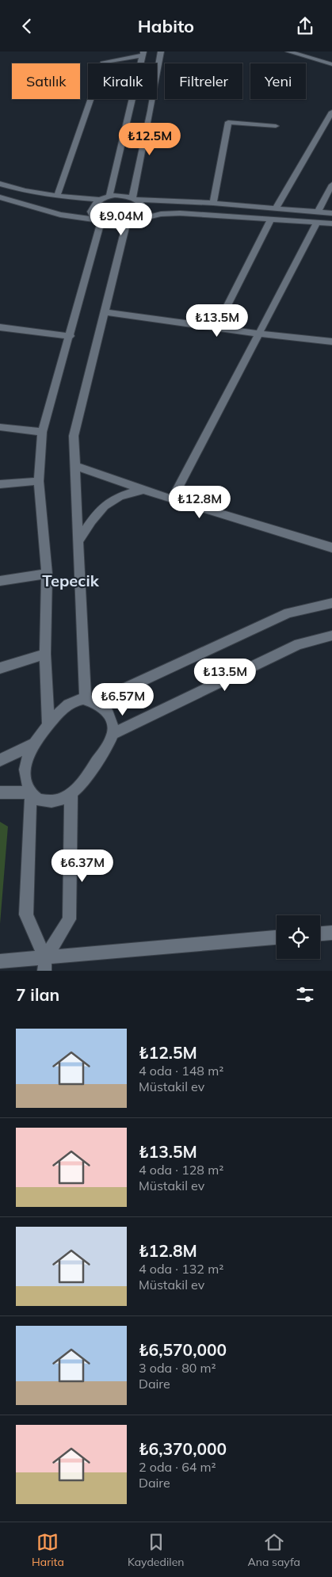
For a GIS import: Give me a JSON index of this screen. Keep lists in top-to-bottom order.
{
  "districts": ["Tepecik"],
  "page": {
    "header": "Habito",
    "chip": [
      "Satılık",
      "Kiralık",
      "Filtreler",
      "Yeni"
    ],
    "price": [
      "₺12.5M",
      "₺9.04M",
      "₺13.5M",
      "₺12.8M",
      "₺13.5M",
      "₺6.57M",
      "₺6.37M"
    ],
    "heading": "7 ilan",
    "list": [
      {
        "name": "₺12.5M",
        "note": "4 oda · 148 m² · Müstakil ev"
      },
      {
        "name": "₺13.5M",
        "note": "4 oda · 128 m² · Müstakil ev"
      },
      {
        "name": "₺12.8M",
        "note": "4 oda · 132 m² · Müstakil ev"
      },
      {
        "name": "₺6,570,000",
        "note": "3 oda · 80 m² · Daire"
      },
      {
        "name": "₺6,370,000",
        "note": "2 oda · 64 m² · Daire"
      }
    ],
    "tabs": ["Harita", "Kaydedilen", "Ana sayfa"]
  }
}
